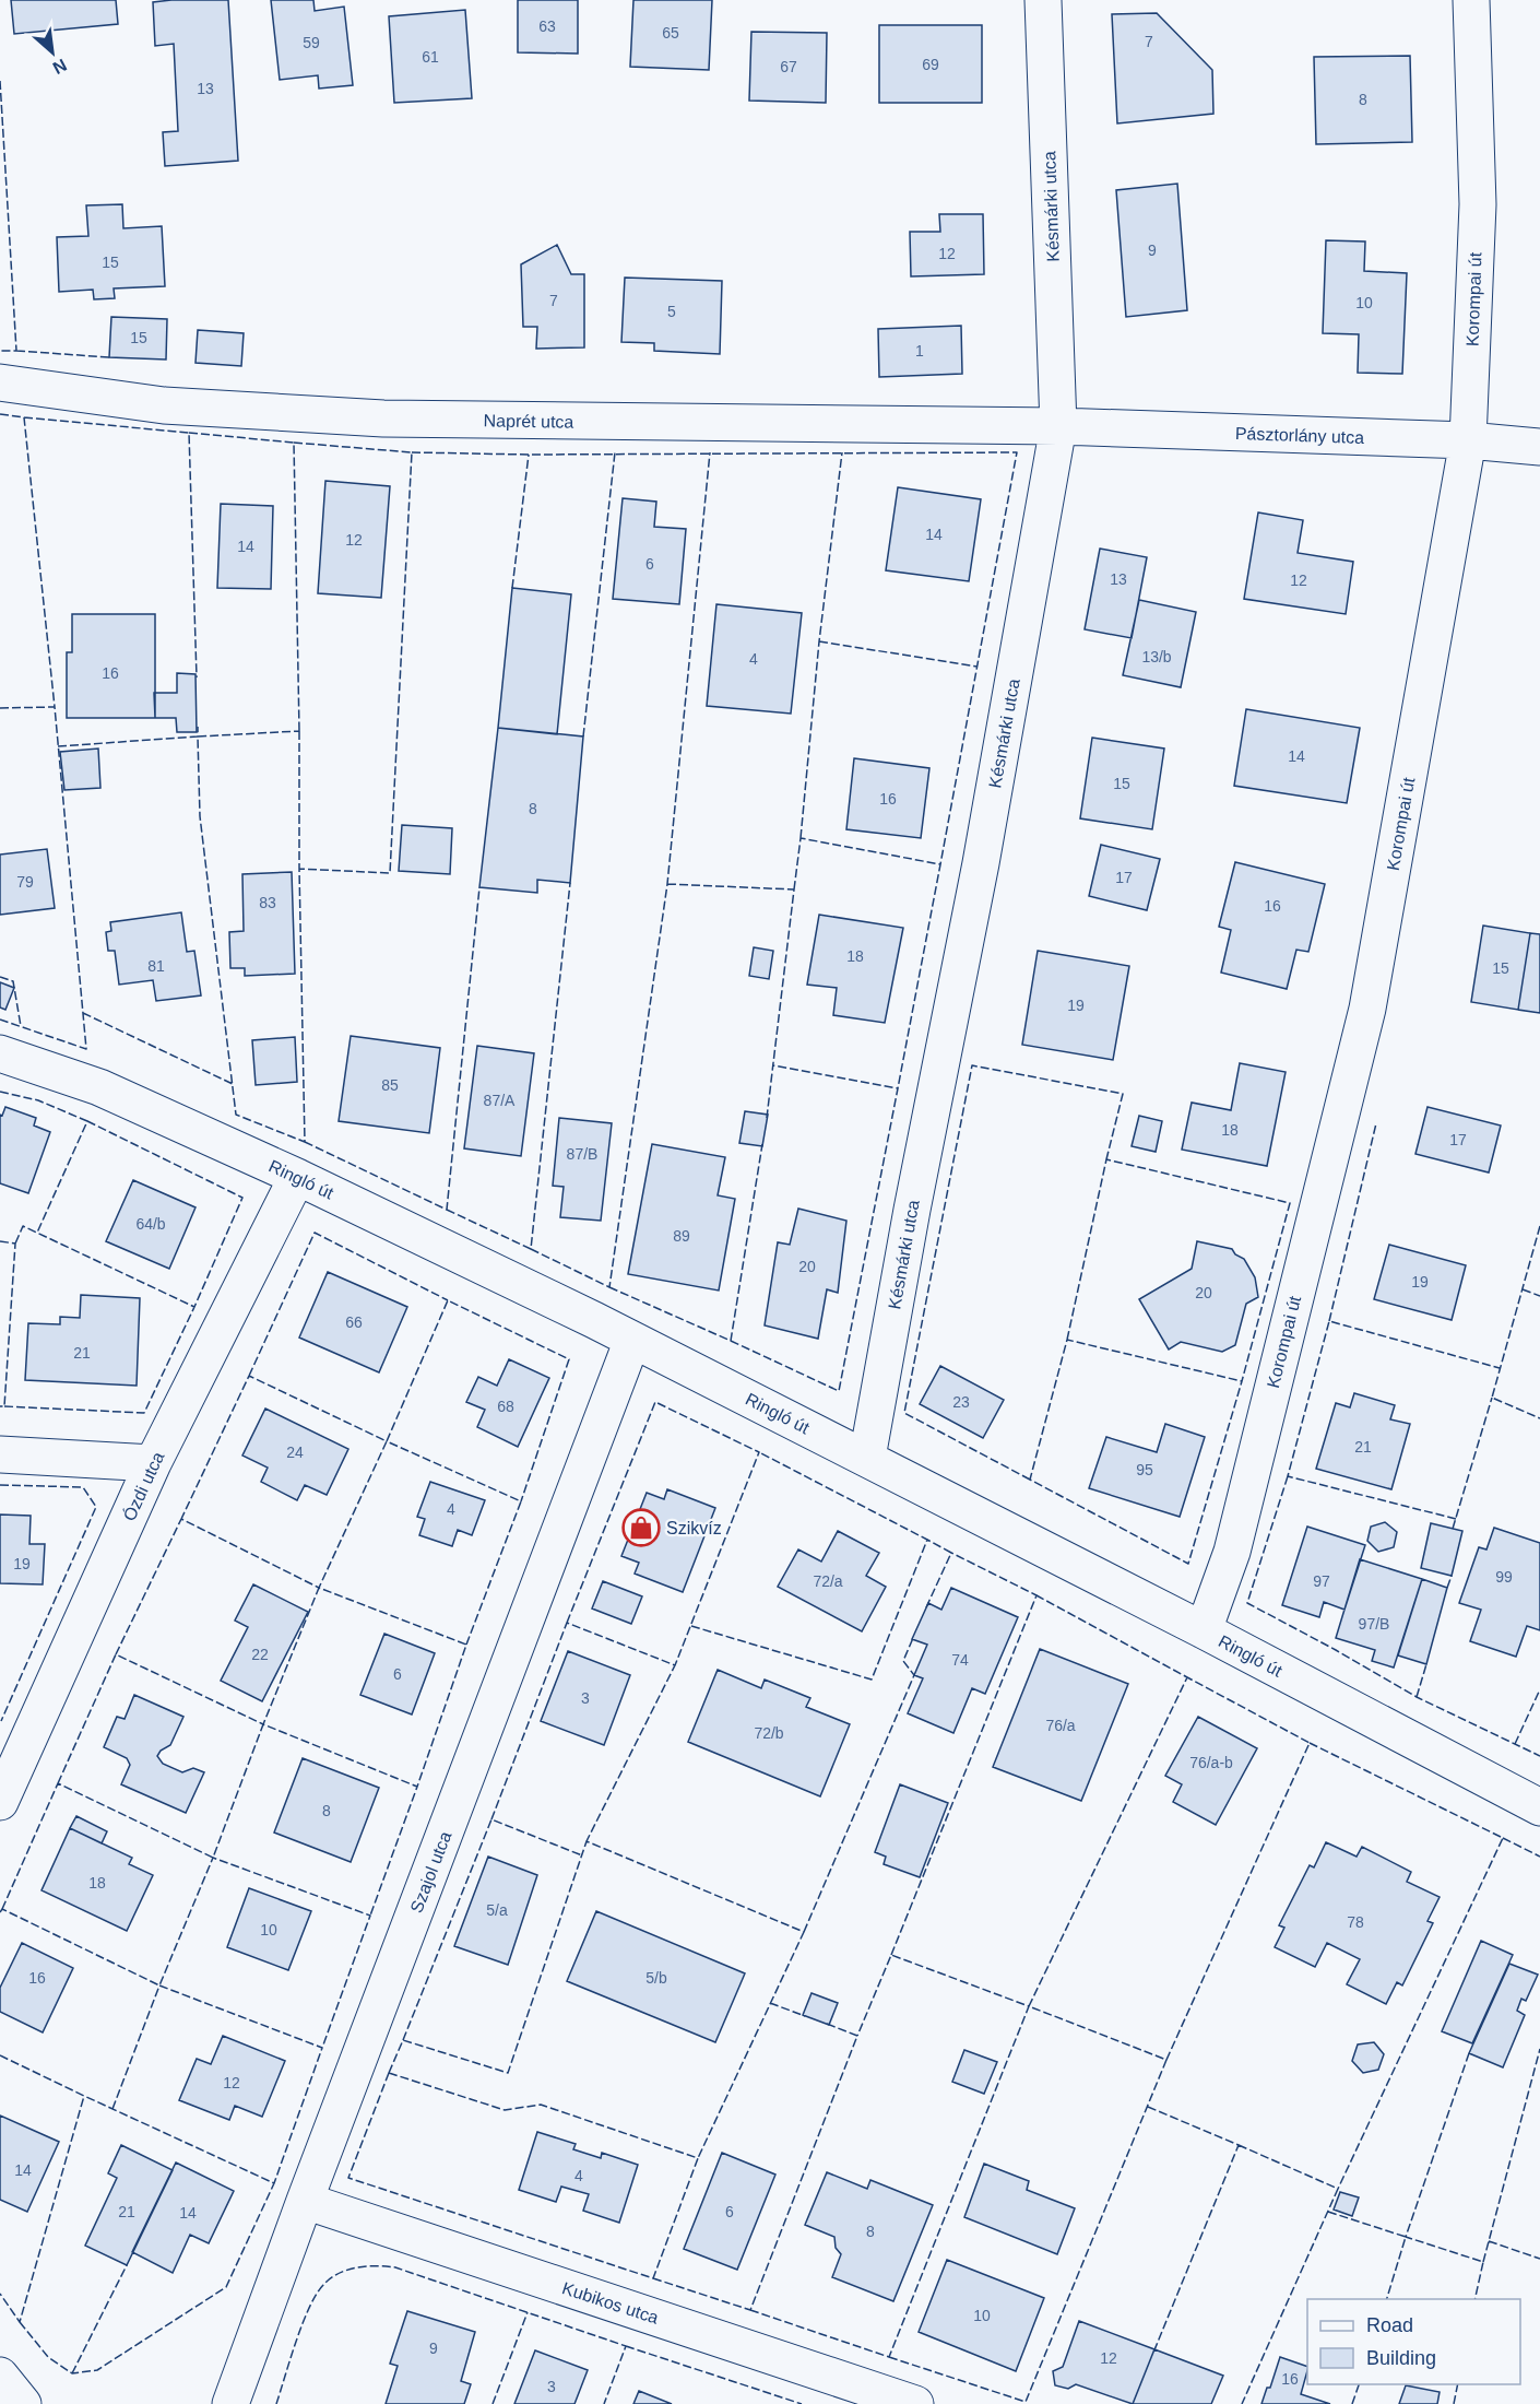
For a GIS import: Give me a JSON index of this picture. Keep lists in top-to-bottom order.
{
  "streets": {
    "street": [
      "Késmárki utca",
      "Korompai út",
      "Naprét utca",
      "Pásztorlány utca",
      "Ringló út",
      "Ózdi utca",
      "Szajol utca",
      "Kubikos utca"
    ]
  },
  "crossings": [
    ["Késmárki utca", "Naprét utca"],
    ["Késmárki utca", "Pásztorlány utca"],
    ["Késmárki utca", "Ringló út"],
    ["Korompai út", "Pásztorlány utca"],
    ["Korompai út", "Ringló út"],
    ["Naprét utca", "Pásztorlány utca"],
    ["Ringló út", "Ózdi utca"],
    ["Ringló út", "Szajol utca"],
    ["Szajol utca", "Kubikos utca"]
  ],
  "places": {
    "shop": ["Szikvíz"]
  },
  "house_numbers": [
    "63",
    "65",
    "7",
    "59",
    "61",
    "69",
    "67",
    "13",
    "8",
    "9",
    "12",
    "15",
    "7",
    "10",
    "5",
    "15",
    "1",
    "14",
    "12",
    "14",
    "6",
    "13",
    "12",
    "13/b",
    "4",
    "16",
    "14",
    "15",
    "16",
    "8",
    "17",
    "79",
    "83",
    "16",
    "18",
    "81",
    "15",
    "19",
    "85",
    "87/A",
    "18",
    "17",
    "87/B",
    "64/b",
    "89",
    "20",
    "19",
    "20",
    "66",
    "21",
    "23",
    "68",
    "21",
    "24",
    "95",
    "4",
    "19",
    "99",
    "72/a",
    "97",
    "97/B",
    "22",
    "74",
    "6",
    "3",
    "76/a",
    "72/b",
    "76/a-b",
    "8",
    "18",
    "5/a",
    "78",
    "10",
    "16",
    "5/b",
    "12",
    "14",
    "4",
    "21",
    "6",
    "14",
    "8",
    "10",
    "9",
    "12",
    "16",
    "3"
  ],
  "legend": ["Road", "Building"],
  "north": "bottom right"
}
